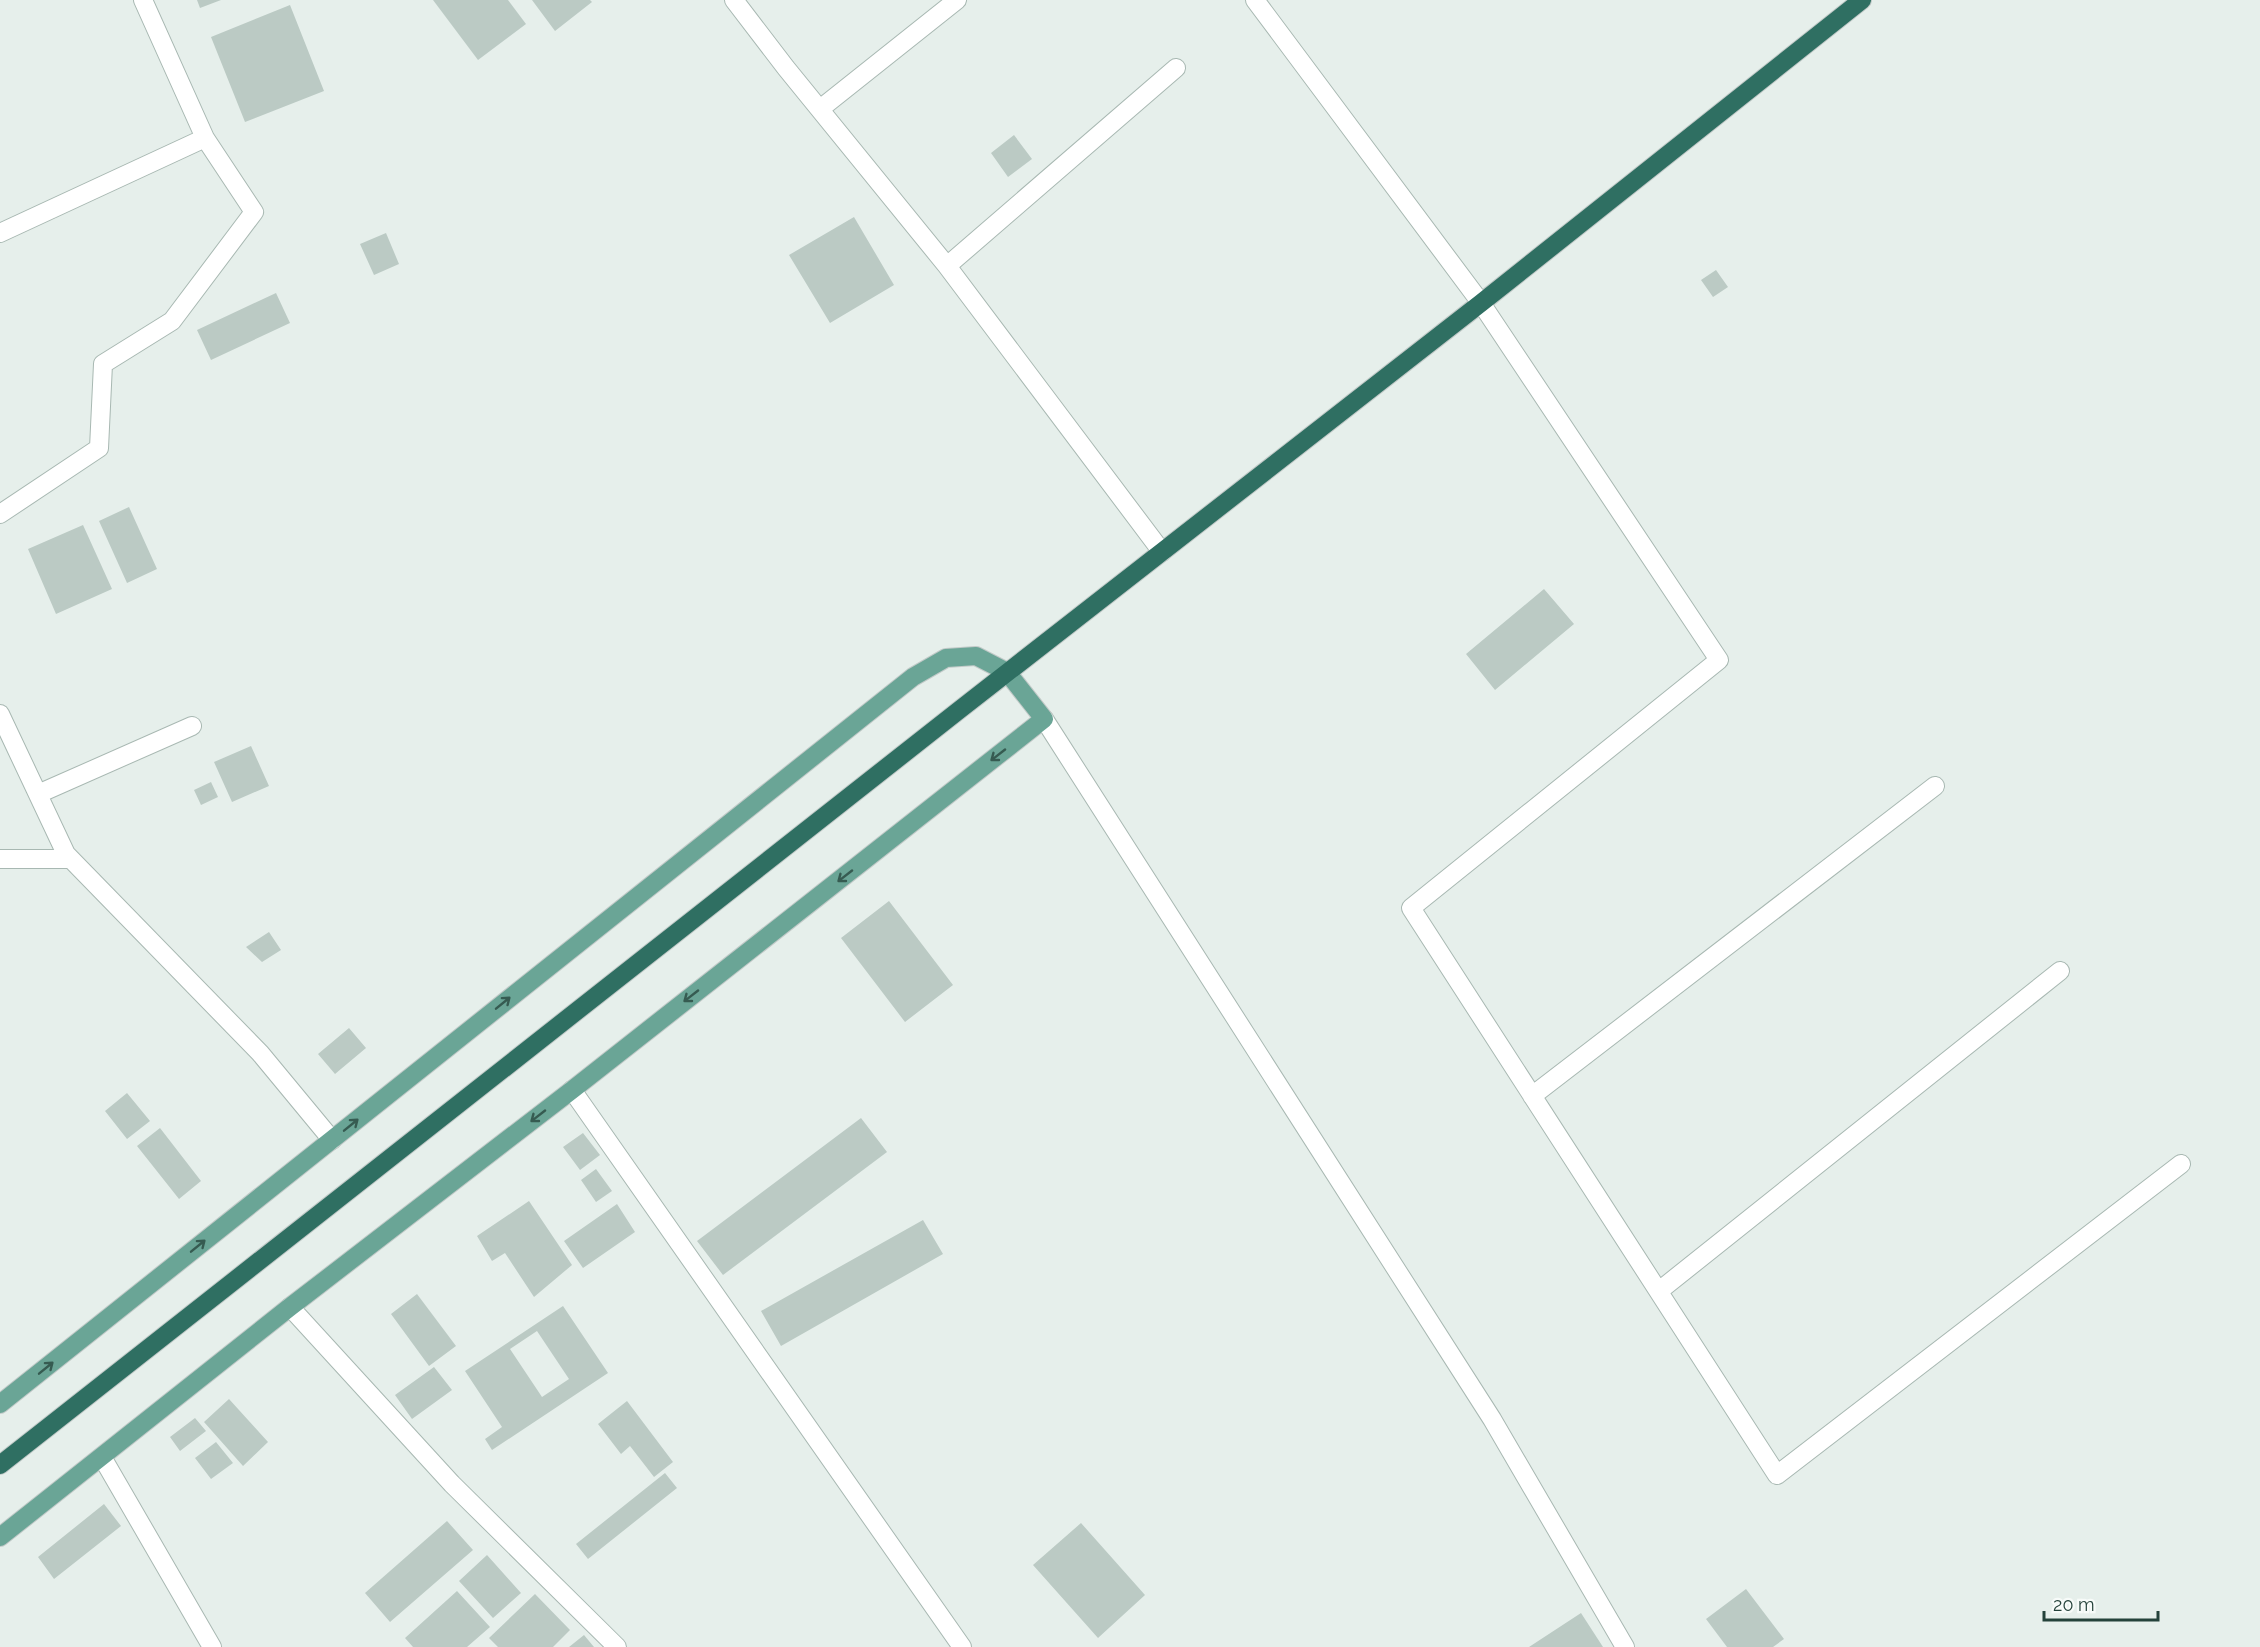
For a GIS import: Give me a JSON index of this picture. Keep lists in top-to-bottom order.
{
  "scale_bar": "20 m"
}
